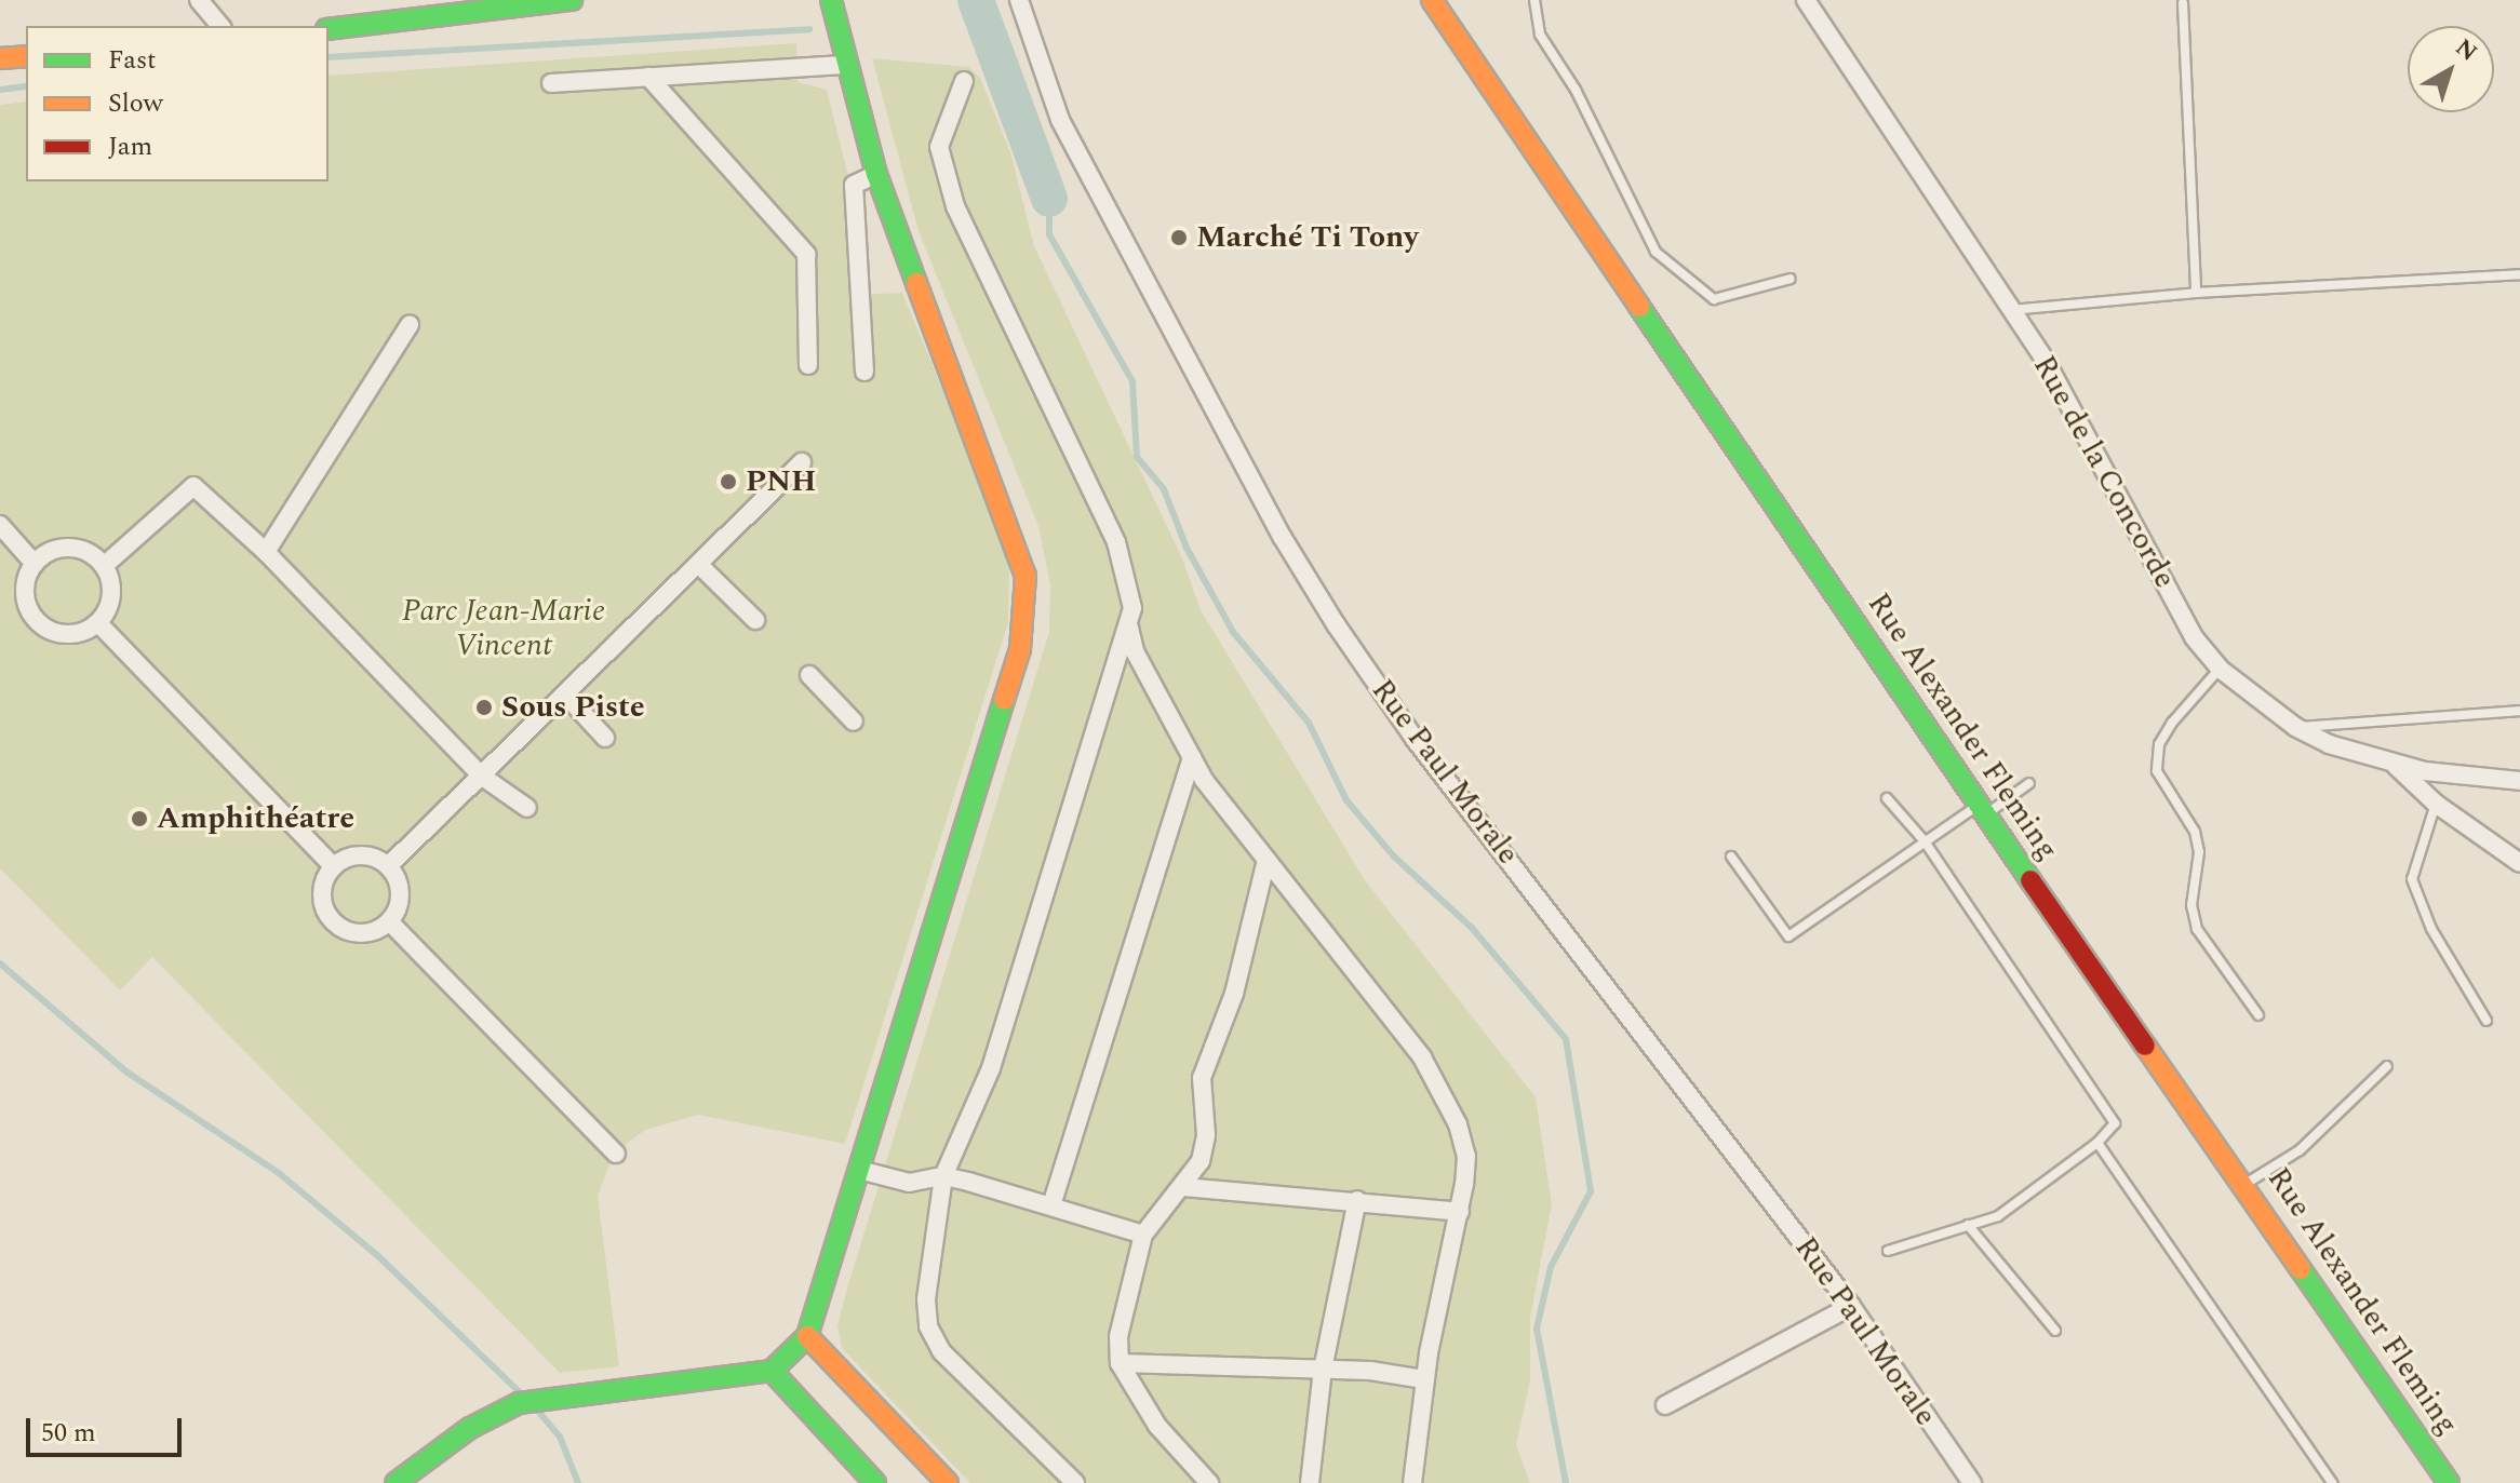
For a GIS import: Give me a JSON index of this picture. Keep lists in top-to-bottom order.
{
  "streets": {
    "street": ["Rue de la Concorde", "Rue Alexander Fleming", "Rue Paul Morale"]
  },
  "parks": ["Parc Jean-Marie Vincent"],
  "places": [
    "Marché Ti Tony",
    "PNH",
    "Sous Piste",
    "Amphithéatre"
  ],
  "legend": ["Fast", "Slow", "Jam"],
  "scale_bar": "50 m",
  "north": "top right"
}
